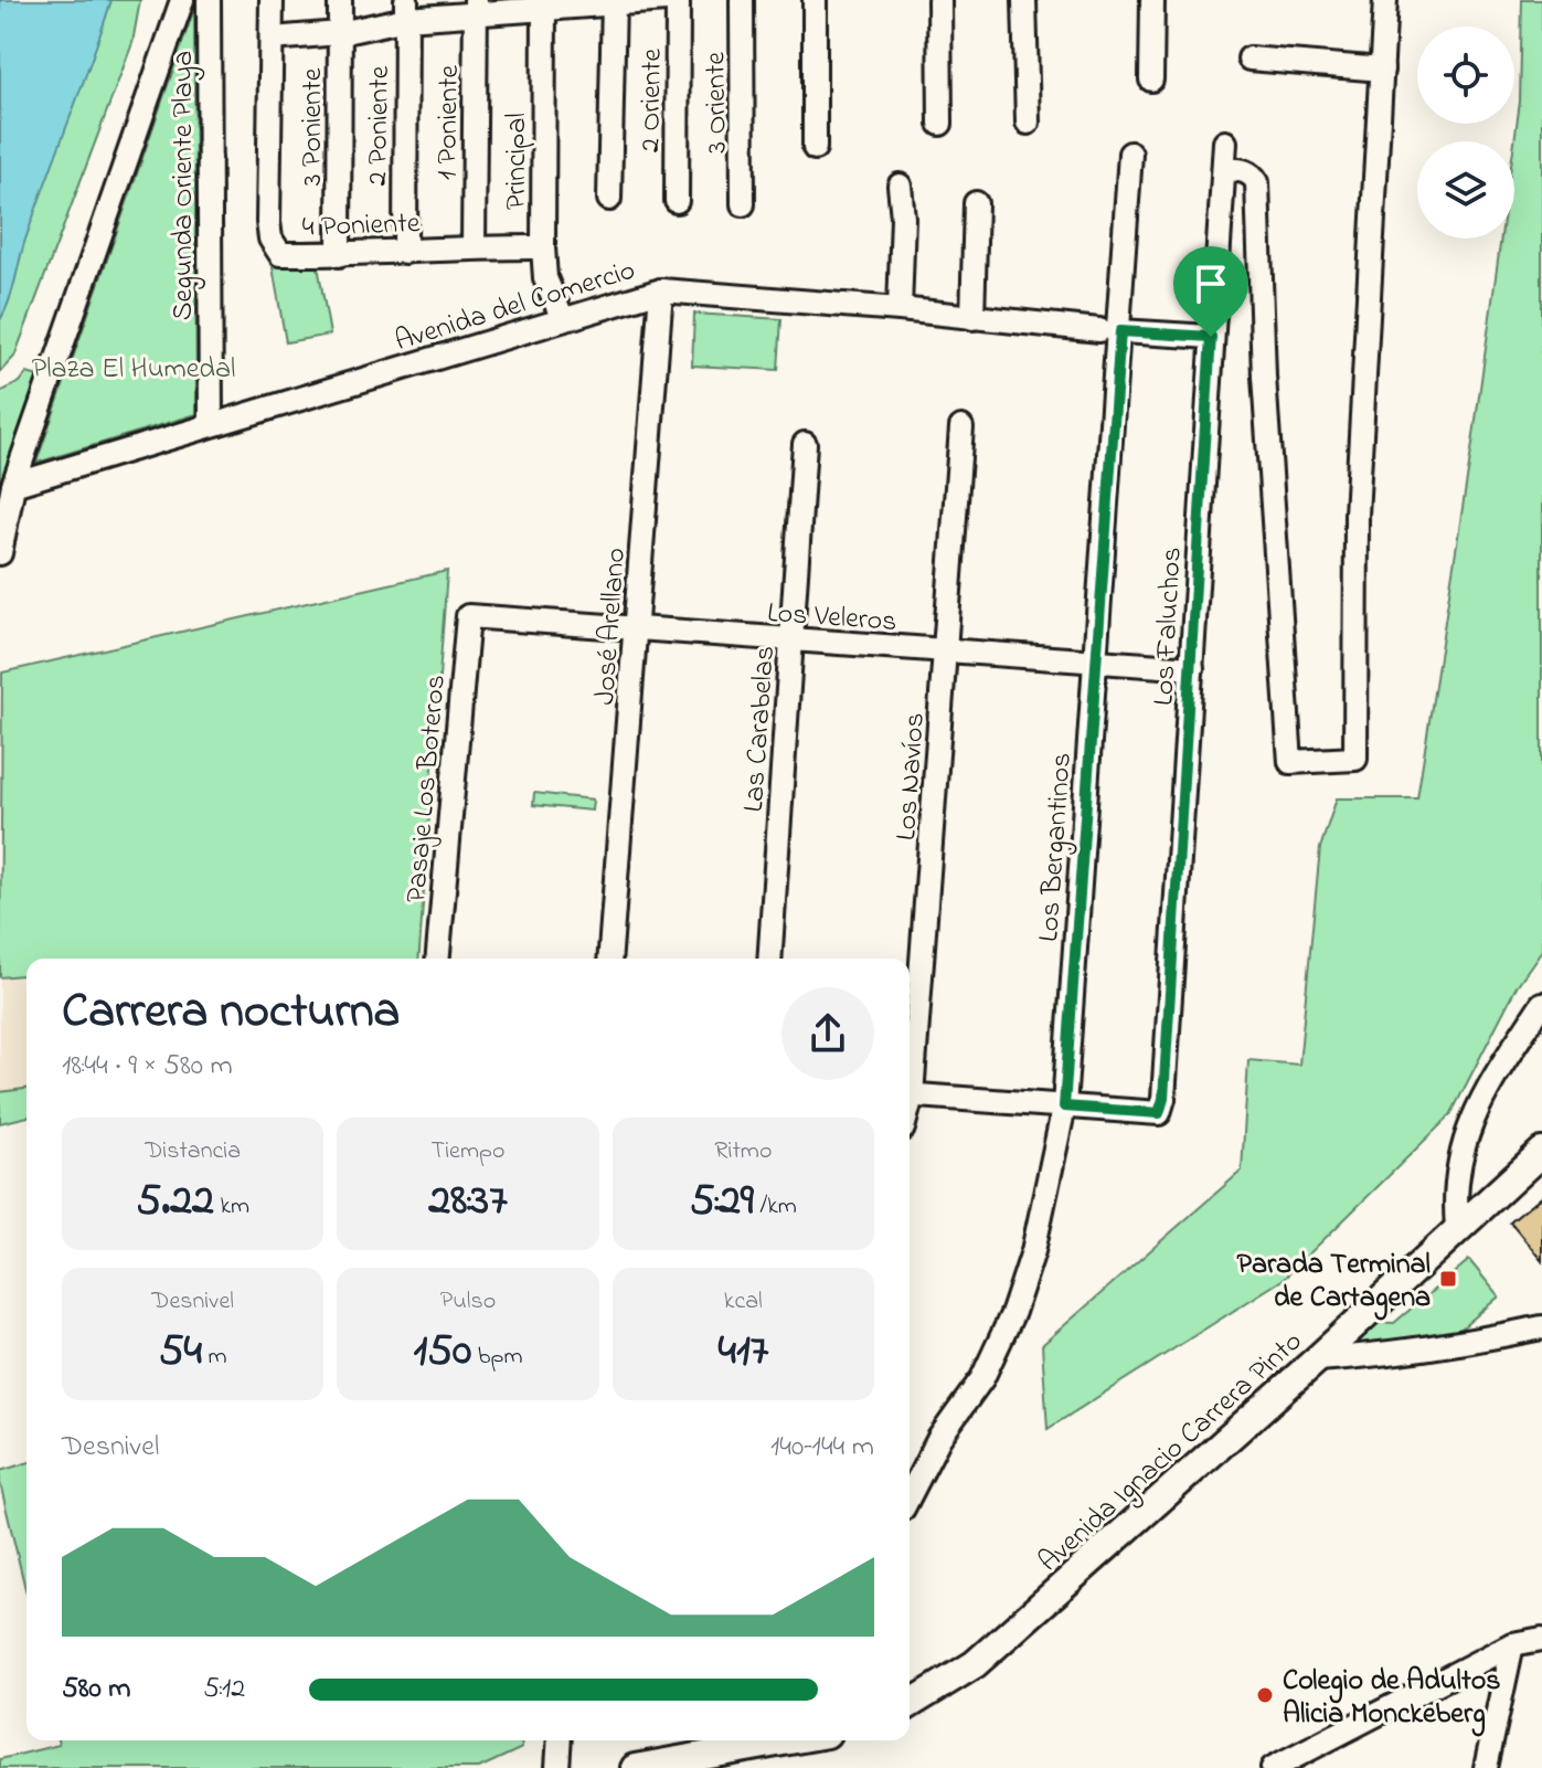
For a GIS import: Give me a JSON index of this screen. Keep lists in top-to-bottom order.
{
  "streets": {
    "main road": ["Avenida Ignacio Carrera Pinto"],
    "street": [
      "2 Oriente",
      "3 Oriente",
      "1 Poniente",
      "2 Poniente",
      "3 Poniente",
      "Principal",
      "Segunda Oriente Playa",
      "4 Poniente",
      "Avenida del Comercio",
      "Los Veleros",
      "José Arellano",
      "Los Faluchos",
      "Las Carabelas",
      "Los Navíos",
      "Pasaje Los Boteros",
      "Los Bergantinos"
    ]
  },
  "crossings": [
    ["1 Poniente", "4 Poniente"],
    ["2 Poniente", "4 Poniente"],
    ["3 Poniente", "4 Poniente"],
    ["Principal", "4 Poniente"],
    ["Principal", "Avenida del Comercio"],
    ["Segunda Oriente Playa", "Avenida del Comercio"],
    ["Avenida del Comercio", "José Arellano"],
    ["Avenida del Comercio", "Los Faluchos"],
    ["Avenida del Comercio", "Los Bergantinos"],
    ["Los Veleros", "José Arellano"],
    ["Los Veleros", "Los Faluchos"],
    ["Los Veleros", "Las Carabelas"],
    ["Los Veleros", "Los Navíos"],
    ["Los Veleros", "Pasaje Los Boteros"],
    ["Los Veleros", "Los Bergantinos"],
    ["Los Faluchos", "Los Bergantinos"]
  ],
  "parks": ["Plaza El Humedal"],
  "places": {
    "transit": ["Parada Terminal de Cartagena"],
    "other": ["Colegio de Adultos Alicia Monckeberg"]
  },
  "page": {
    "heading": ["Carrera nocturna", "18:44 · 9 × 580 m"],
    "stats": [
      ["Distancia", "5.22 km"],
      ["Tiempo", "28:37"],
      ["Ritmo", "5:29 /km"],
      ["Desnivel", "54 m"],
      ["Pulso", "150 bpm"],
      ["kcal", "417"]
    ],
    "chart": ["Desnivel", "140–144 m"],
    "list": [
      {
        "name": "580 m",
        "note": "5:12"
      }
    ]
  }
}
